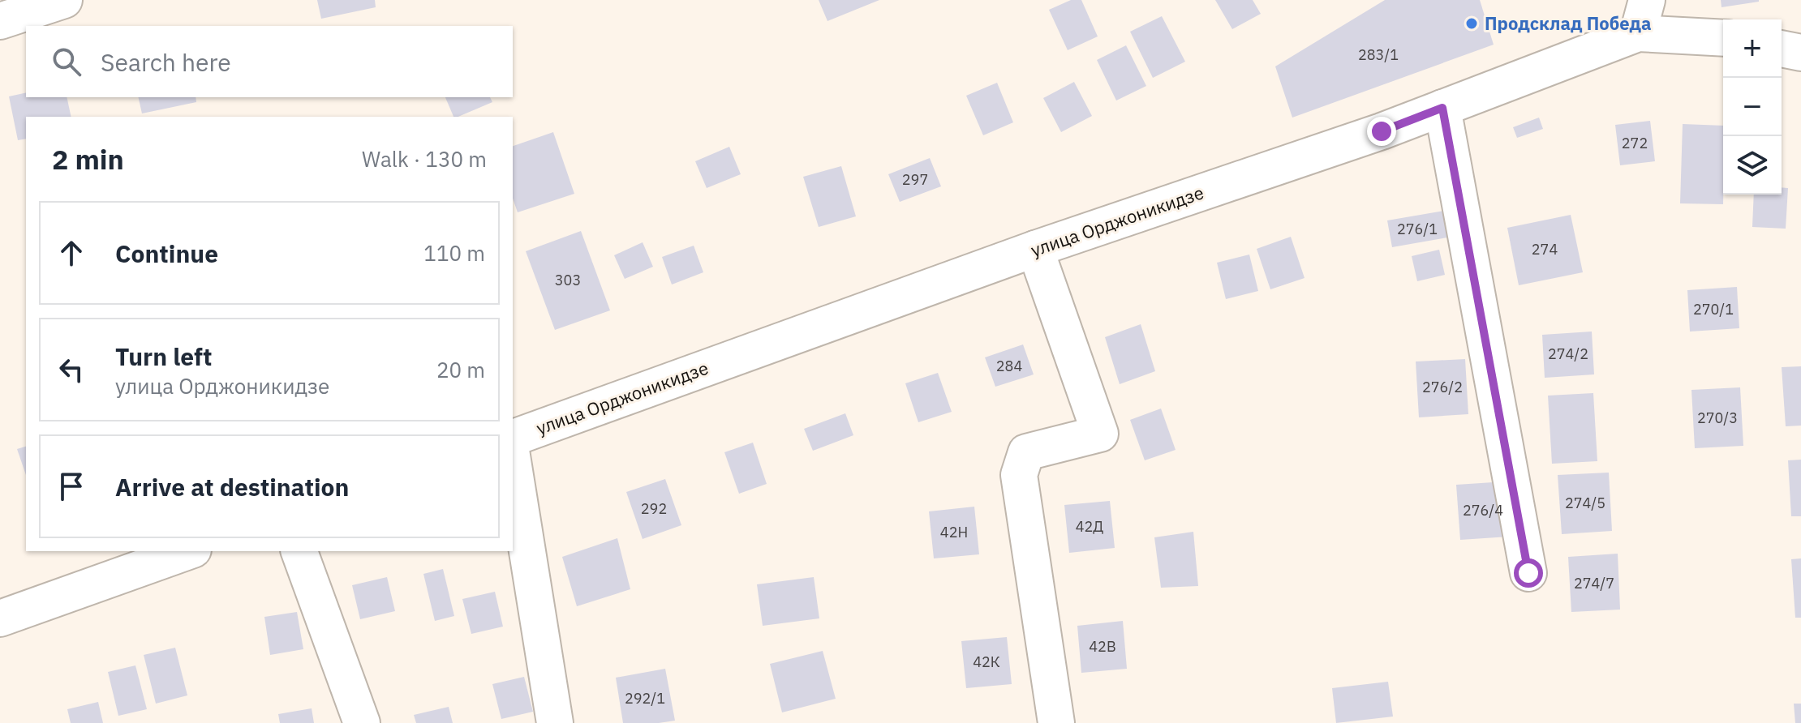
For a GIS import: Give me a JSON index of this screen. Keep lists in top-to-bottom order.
{
  "streets": {
    "street": ["улица Орджоникидзе"]
  },
  "places": ["Продсклад Победа"],
  "house_numbers": [
    "283/1",
    "272",
    "297",
    "276/1",
    "274",
    "303",
    "270/1",
    "274/2",
    "284",
    "276/2",
    "270/3",
    "274/5",
    "292",
    "276/4",
    "42Д",
    "42Н",
    "274/7",
    "42В",
    "42К",
    "292/1"
  ],
  "page": {
    "map_buttons": ["+", "−"],
    "search": "Search here",
    "heading": ["2 min", "Walk · 130 m"],
    "list": [
      ["Continue", "110 m"],
      ["Turn left", "улица Орджоникидзе", "20 m"],
      "Arrive at destination"
    ]
  }
}
